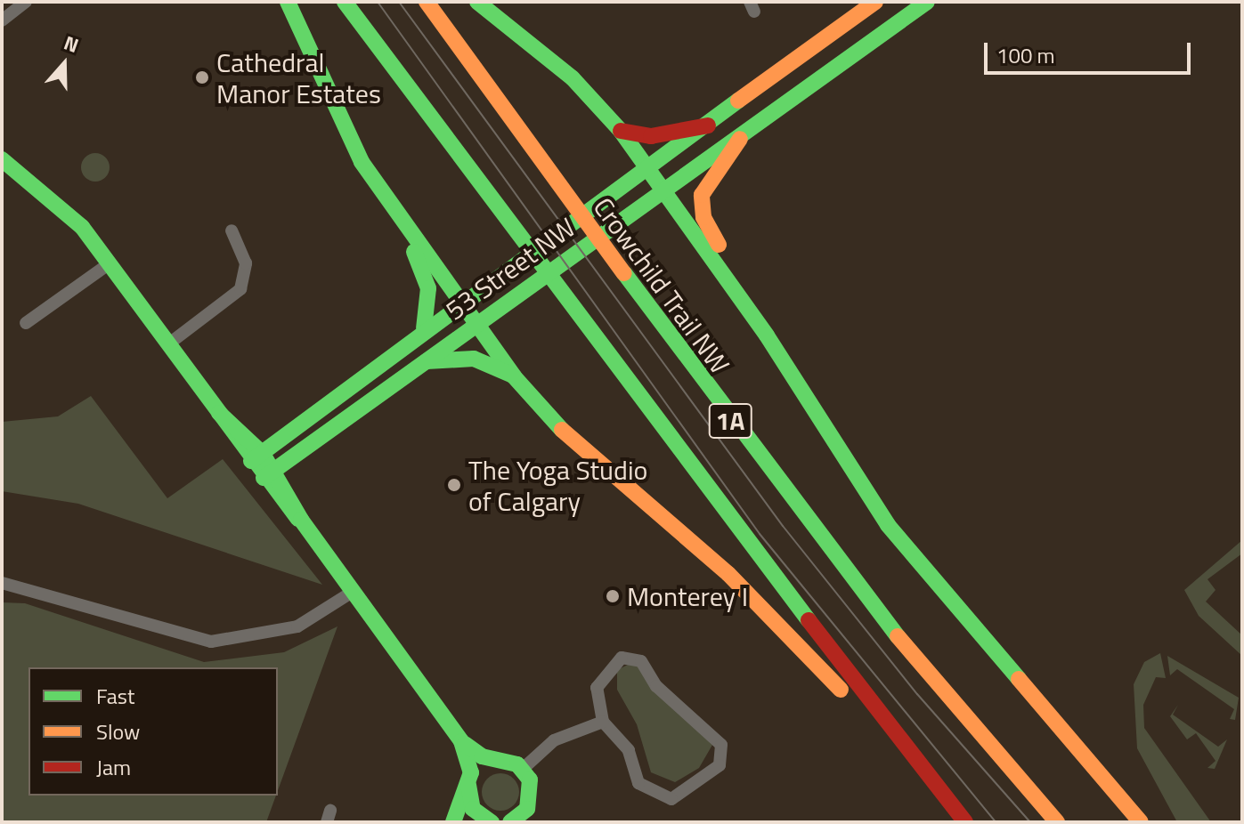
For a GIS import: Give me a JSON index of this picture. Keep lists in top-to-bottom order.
{
  "streets": {
    "main road": ["53 Street NW", "Crowchild Trail NW", "1A"]
  },
  "places": ["Cathedral Manor Estates", "The Yoga Studio of Calgary", "Monterey I"],
  "legend": ["Fast", "Slow", "Jam"],
  "scale_bar": "100 m",
  "north": "top"
}
